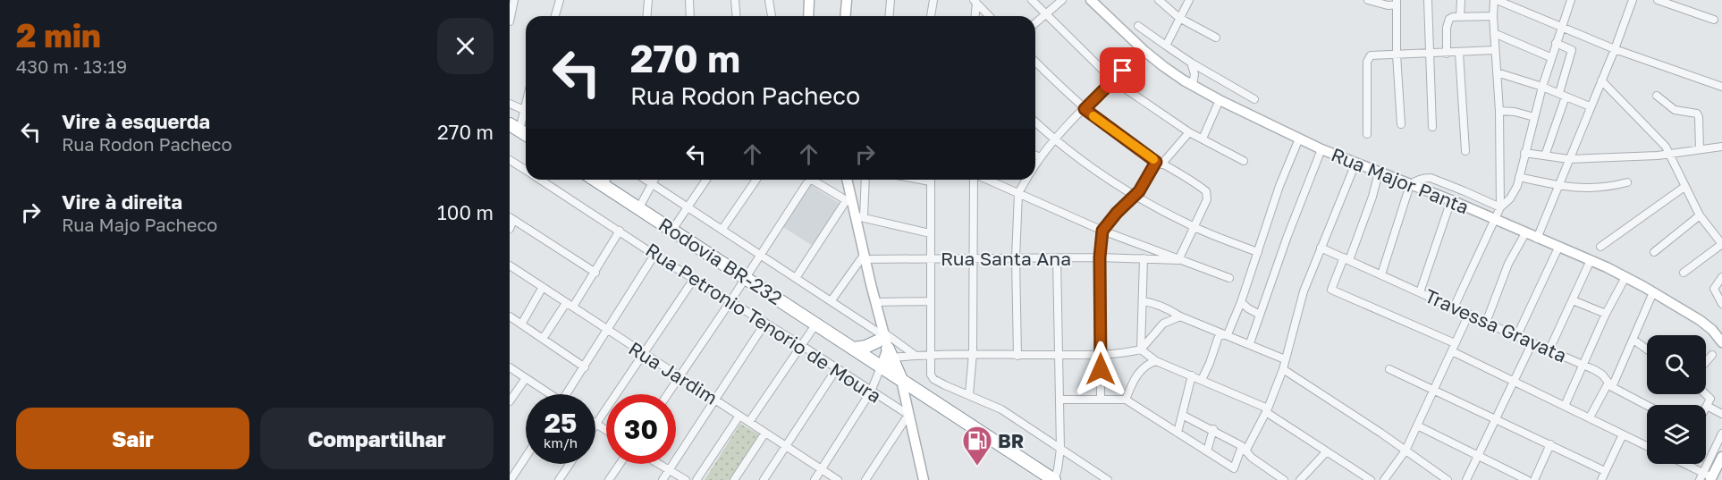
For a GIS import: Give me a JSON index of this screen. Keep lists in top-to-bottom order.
{
  "streets": {
    "highway": ["Rodovia BR-232"],
    "street": [
      "Rua Major Panta",
      "Rua Santa Ana",
      "Rua Petronio Tenorio de Moura",
      "Travessa Gravata",
      "Rua Jardim"
    ]
  },
  "places": {
    "fuel station": ["BR"]
  },
  "page": {
    "heading": ["2 min", "430 m · 13:19"],
    "turn": ["270 m", "Rua Rodon Pacheco"],
    "list": [
      {
        "name": "Vire à esquerda",
        "note": "Rua Rodon Pacheco",
        "value": "270 m"
      },
      {
        "name": "Vire à direita",
        "note": "Rua Majo Pacheco",
        "value": "100 m"
      }
    ],
    "speed": "25 km/h",
    "limit": "30",
    "buttons": ["Sair", "Compartilhar"]
  }
}
